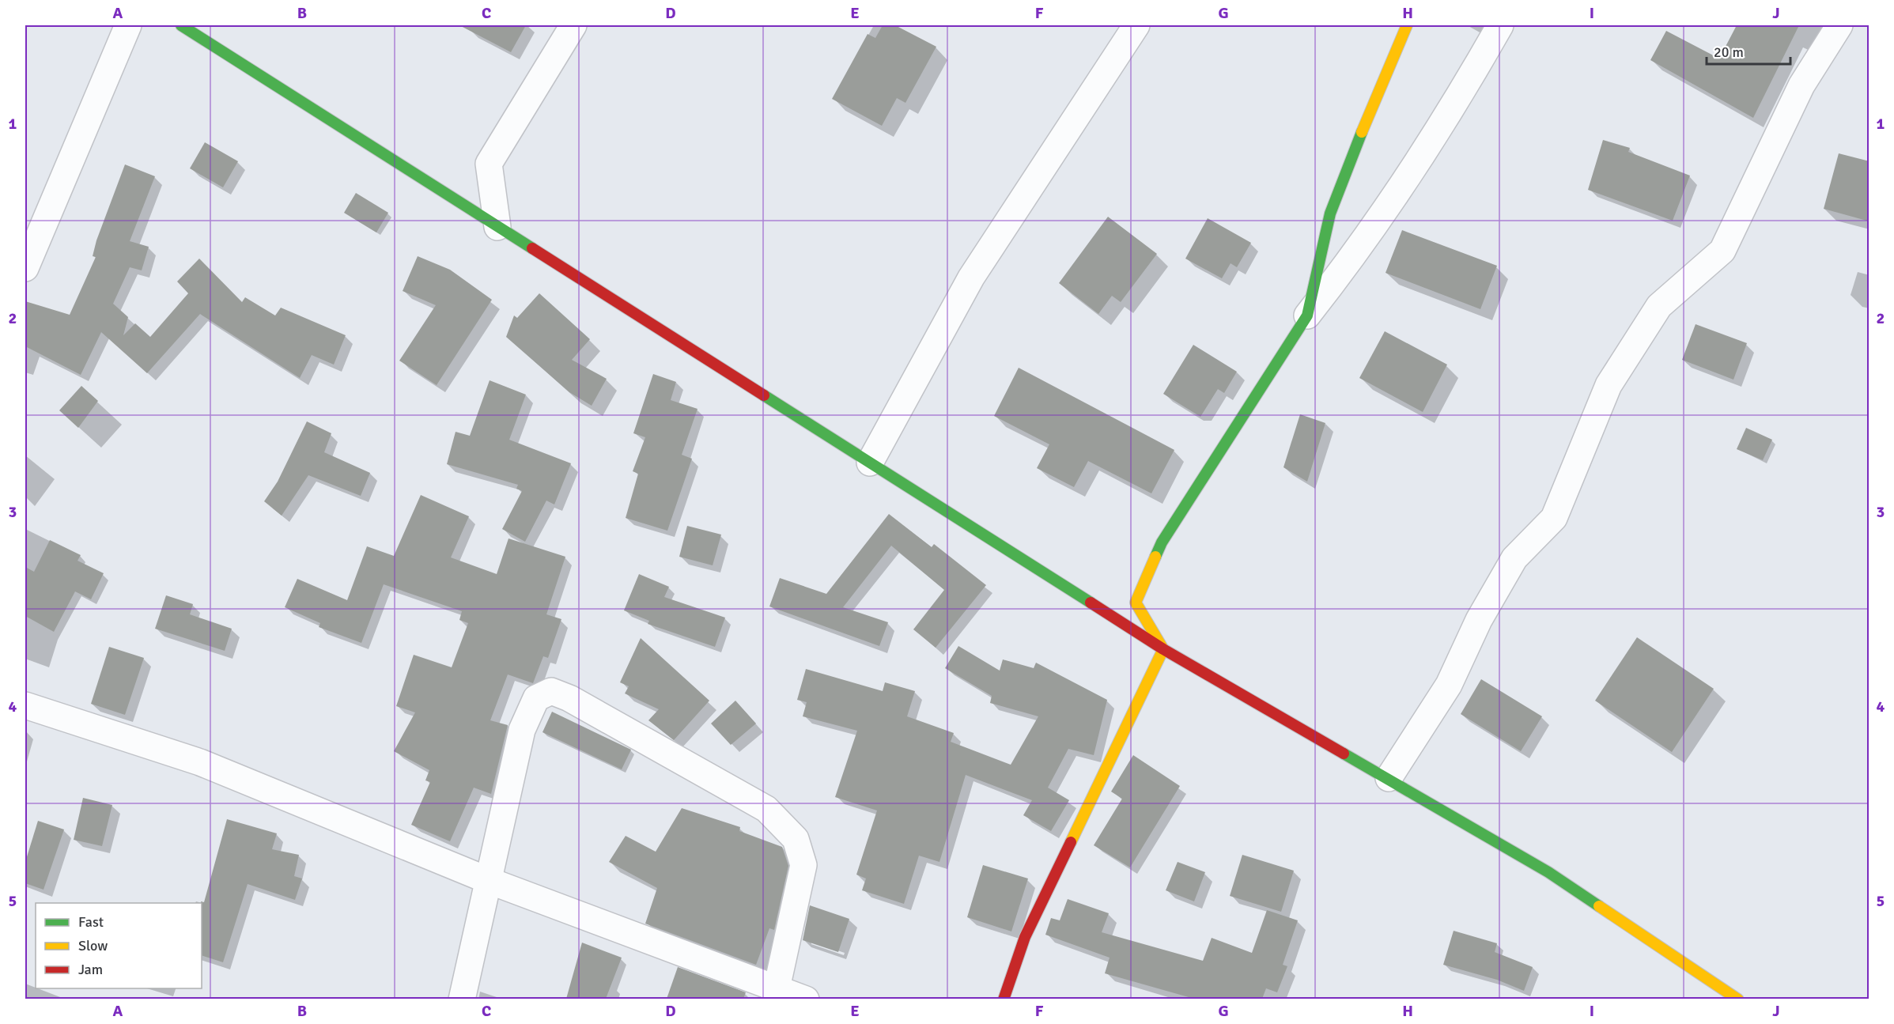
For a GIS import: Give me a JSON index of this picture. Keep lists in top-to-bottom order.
{
  "legend": ["Fast", "Slow", "Jam"],
  "scale_bar": "20 m",
  "grid": {
    "columns": [
      "A",
      "B",
      "C",
      "D",
      "E",
      "F",
      "G",
      "H",
      "I",
      "J"
    ],
    "rows": [
      "1",
      "2",
      "3",
      "4",
      "5"
    ]
  }
}
